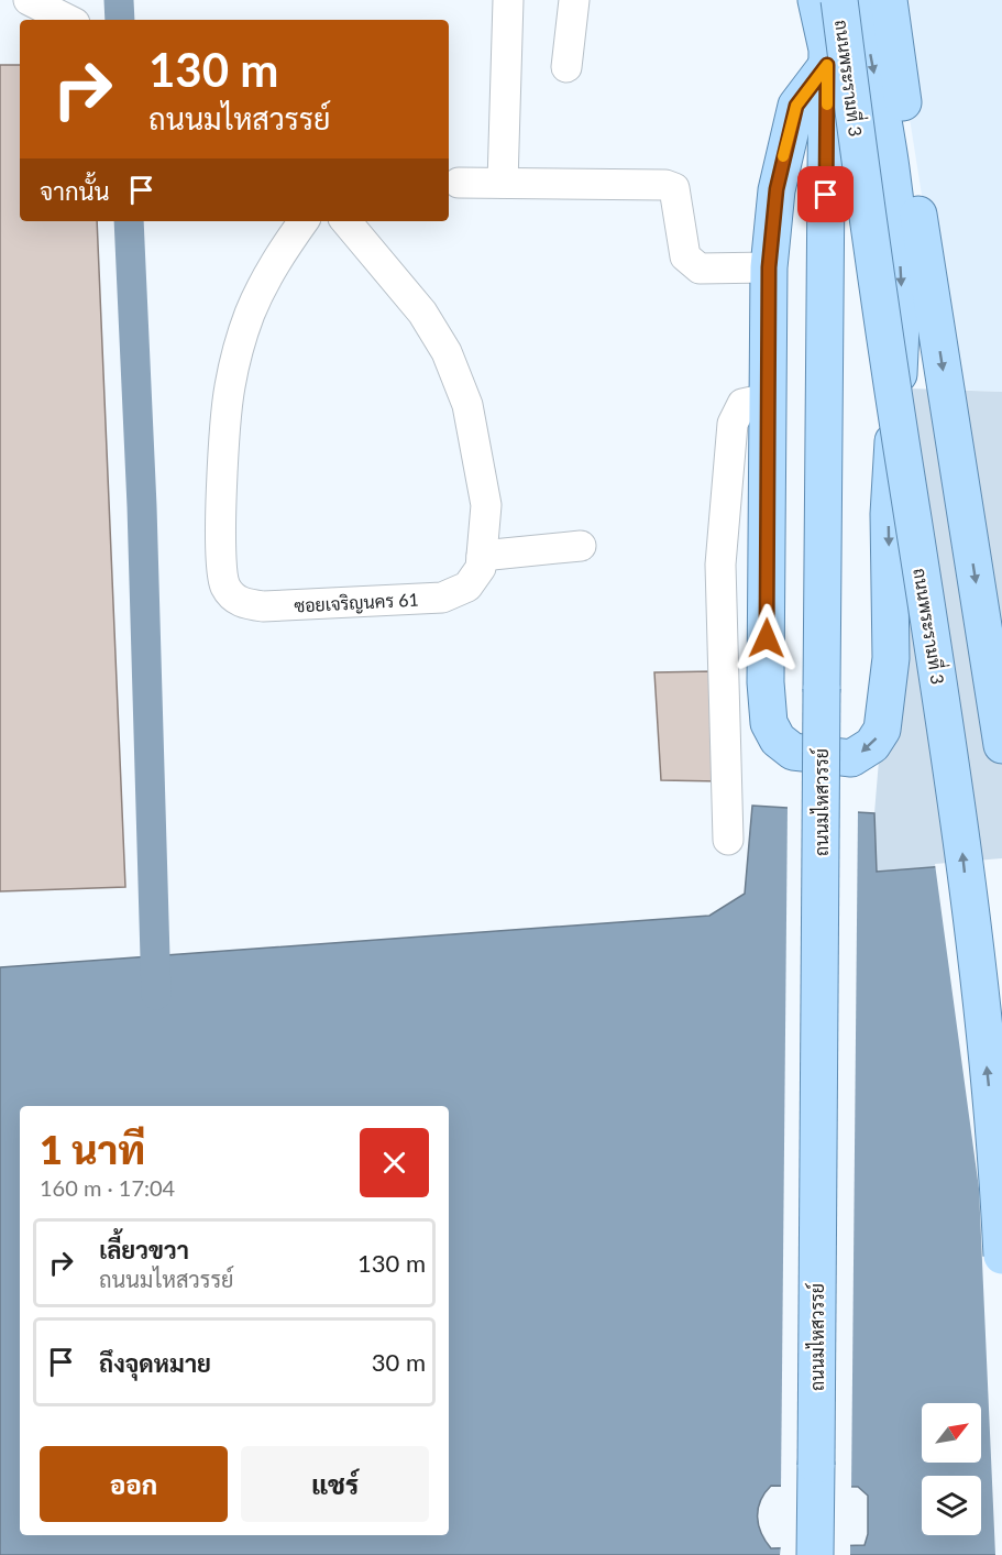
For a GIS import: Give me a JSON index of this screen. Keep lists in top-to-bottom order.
{
  "streets": {
    "main road": ["ถนนพระรามที่ 3", "ถนนมไหสวรรย์"],
    "street": ["ซอยเจริญนคร 61"]
  },
  "crossings": [
    ["ถนนพระรามที่ 3", "ถนนมไหสวรรย์"]
  ],
  "north": "top right",
  "page": {
    "turn": ["130 m", "ถนนมไหสวรรย์"],
    "then": "จากนั้น",
    "heading": ["1 นาที", "160 m · 17:04"],
    "list": [
      {
        "name": "เลี้ยวขวา",
        "note": "ถนนมไหสวรรย์",
        "value": "130 m"
      },
      {
        "name": "ถึงจุดหมาย",
        "value": "30 m"
      }
    ],
    "buttons": ["ออก", "แชร์"]
  }
}
